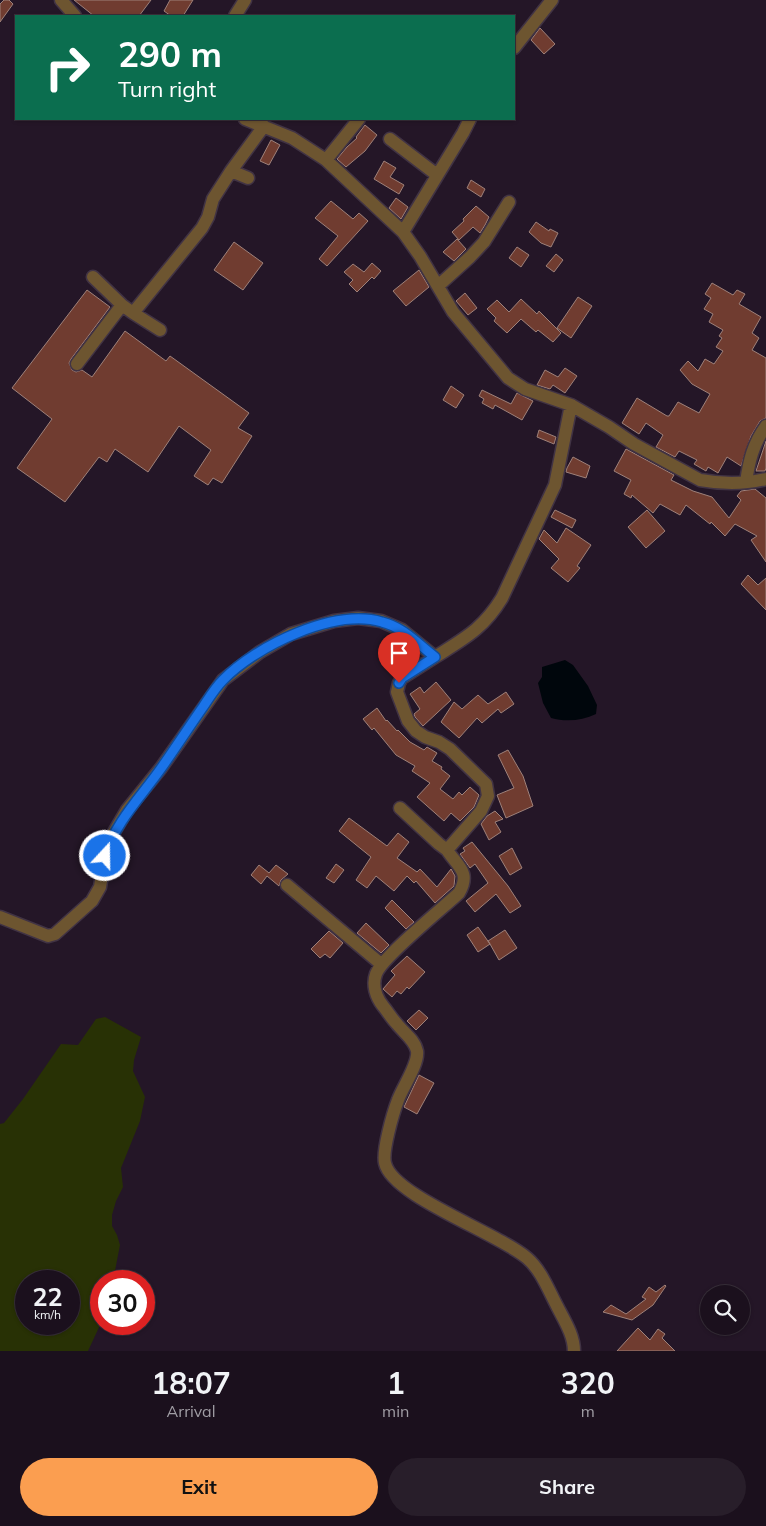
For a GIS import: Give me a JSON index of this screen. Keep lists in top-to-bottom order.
{
  "page": {
    "turn": ["290 m", "Turn right"],
    "speed": "22 km/h",
    "limit": "30",
    "eta": [
      "18:07",
      "Arrival",
      "1",
      "min",
      "320",
      "m"
    ],
    "buttons": ["Exit", "Share"]
  }
}
